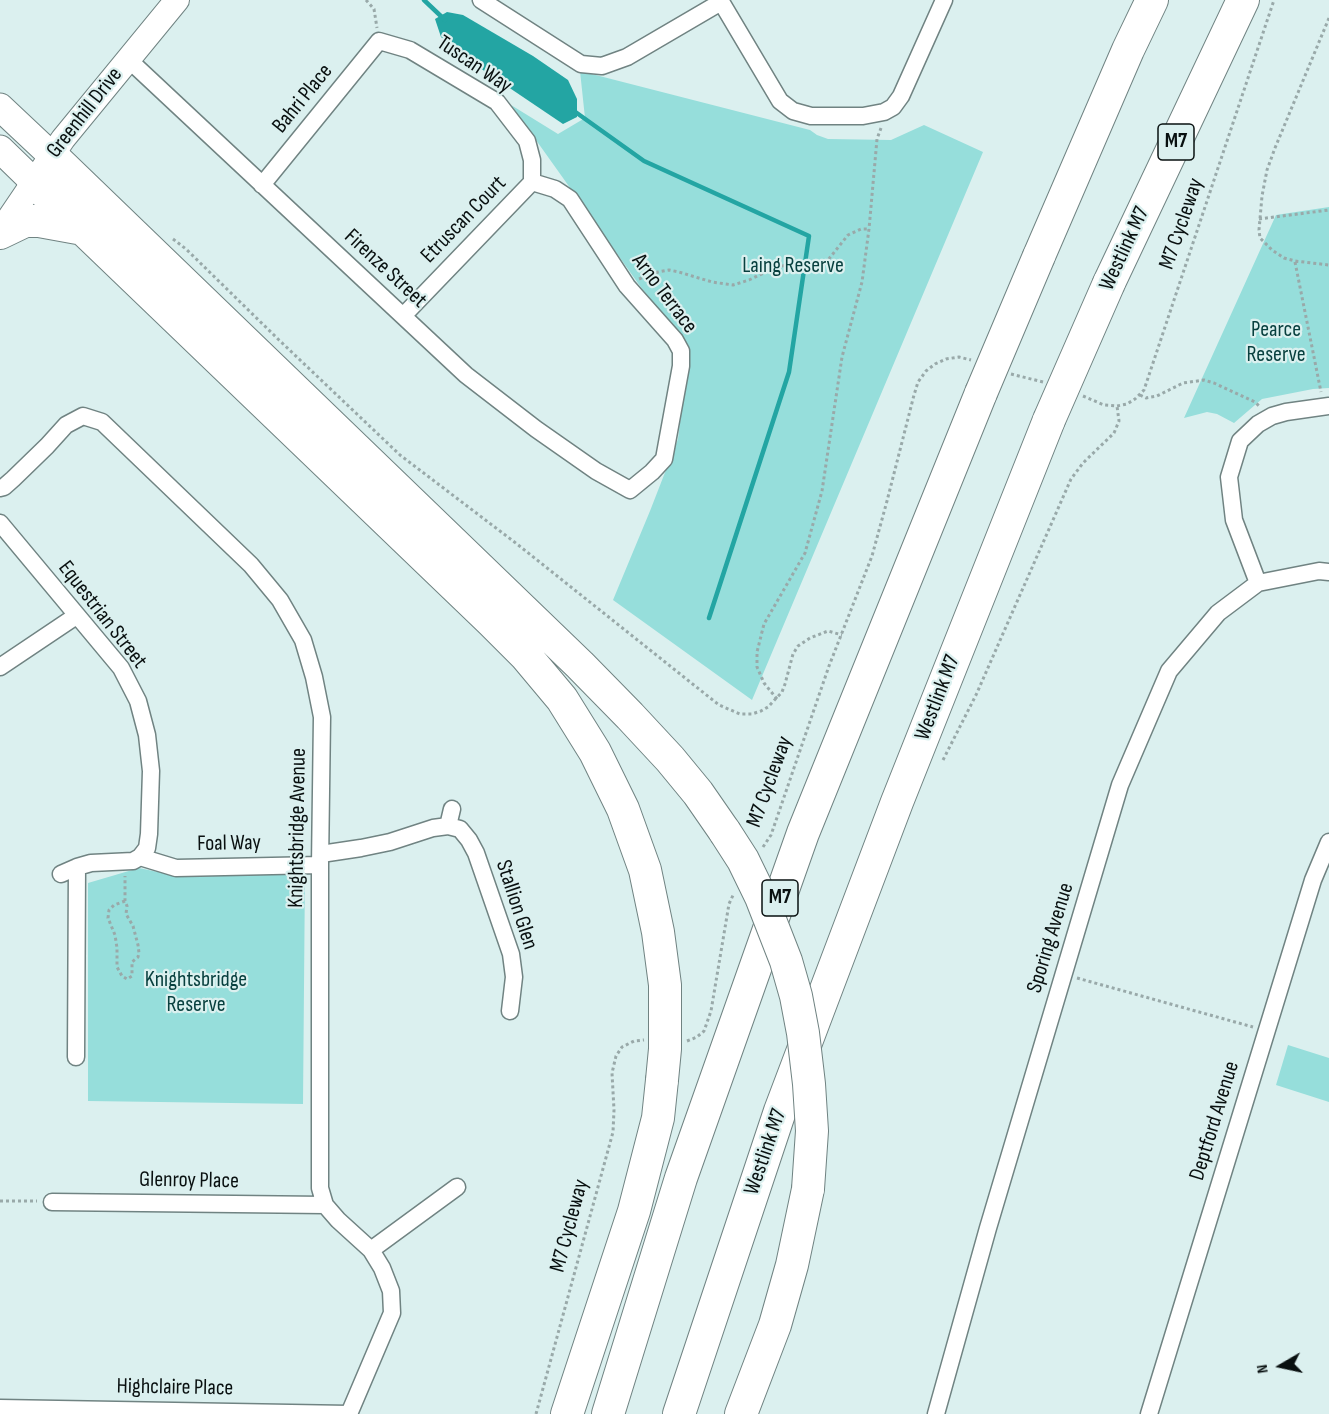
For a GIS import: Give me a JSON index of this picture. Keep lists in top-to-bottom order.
{
  "streets": {
    "highway": ["M7", "Westlink M7"],
    "street": [
      "Tuscan Way",
      "Bahri Place",
      "Greenhill Drive",
      "Etruscan Court",
      "Firenze Street",
      "Arno Terrace",
      "Equestrian Street",
      "Knightsbridge Avenue",
      "Foal Way",
      "Stallion Glen",
      "Sporing Avenue",
      "Deptford Avenue",
      "Glenroy Place",
      "Highclaire Place"
    ],
    "path": ["M7 Cycleway"]
  },
  "crossings": [
    ["Tuscan Way", "Bahri Place"],
    ["Tuscan Way", "Etruscan Court"],
    ["Tuscan Way", "Arno Terrace"],
    ["Bahri Place", "Firenze Street"],
    ["Greenhill Drive", "Firenze Street"],
    ["Etruscan Court", "Firenze Street"],
    ["Etruscan Court", "Arno Terrace"],
    ["Firenze Street", "Arno Terrace"],
    ["Equestrian Street", "Foal Way"],
    ["Knightsbridge Avenue", "Foal Way"],
    ["Knightsbridge Avenue", "Stallion Glen"],
    ["Knightsbridge Avenue", "Glenroy Place"],
    ["Foal Way", "Stallion Glen"]
  ],
  "parks": ["Laing Reserve", "Pearce Reserve", "Knightsbridge Reserve"],
  "north": "left"
}
